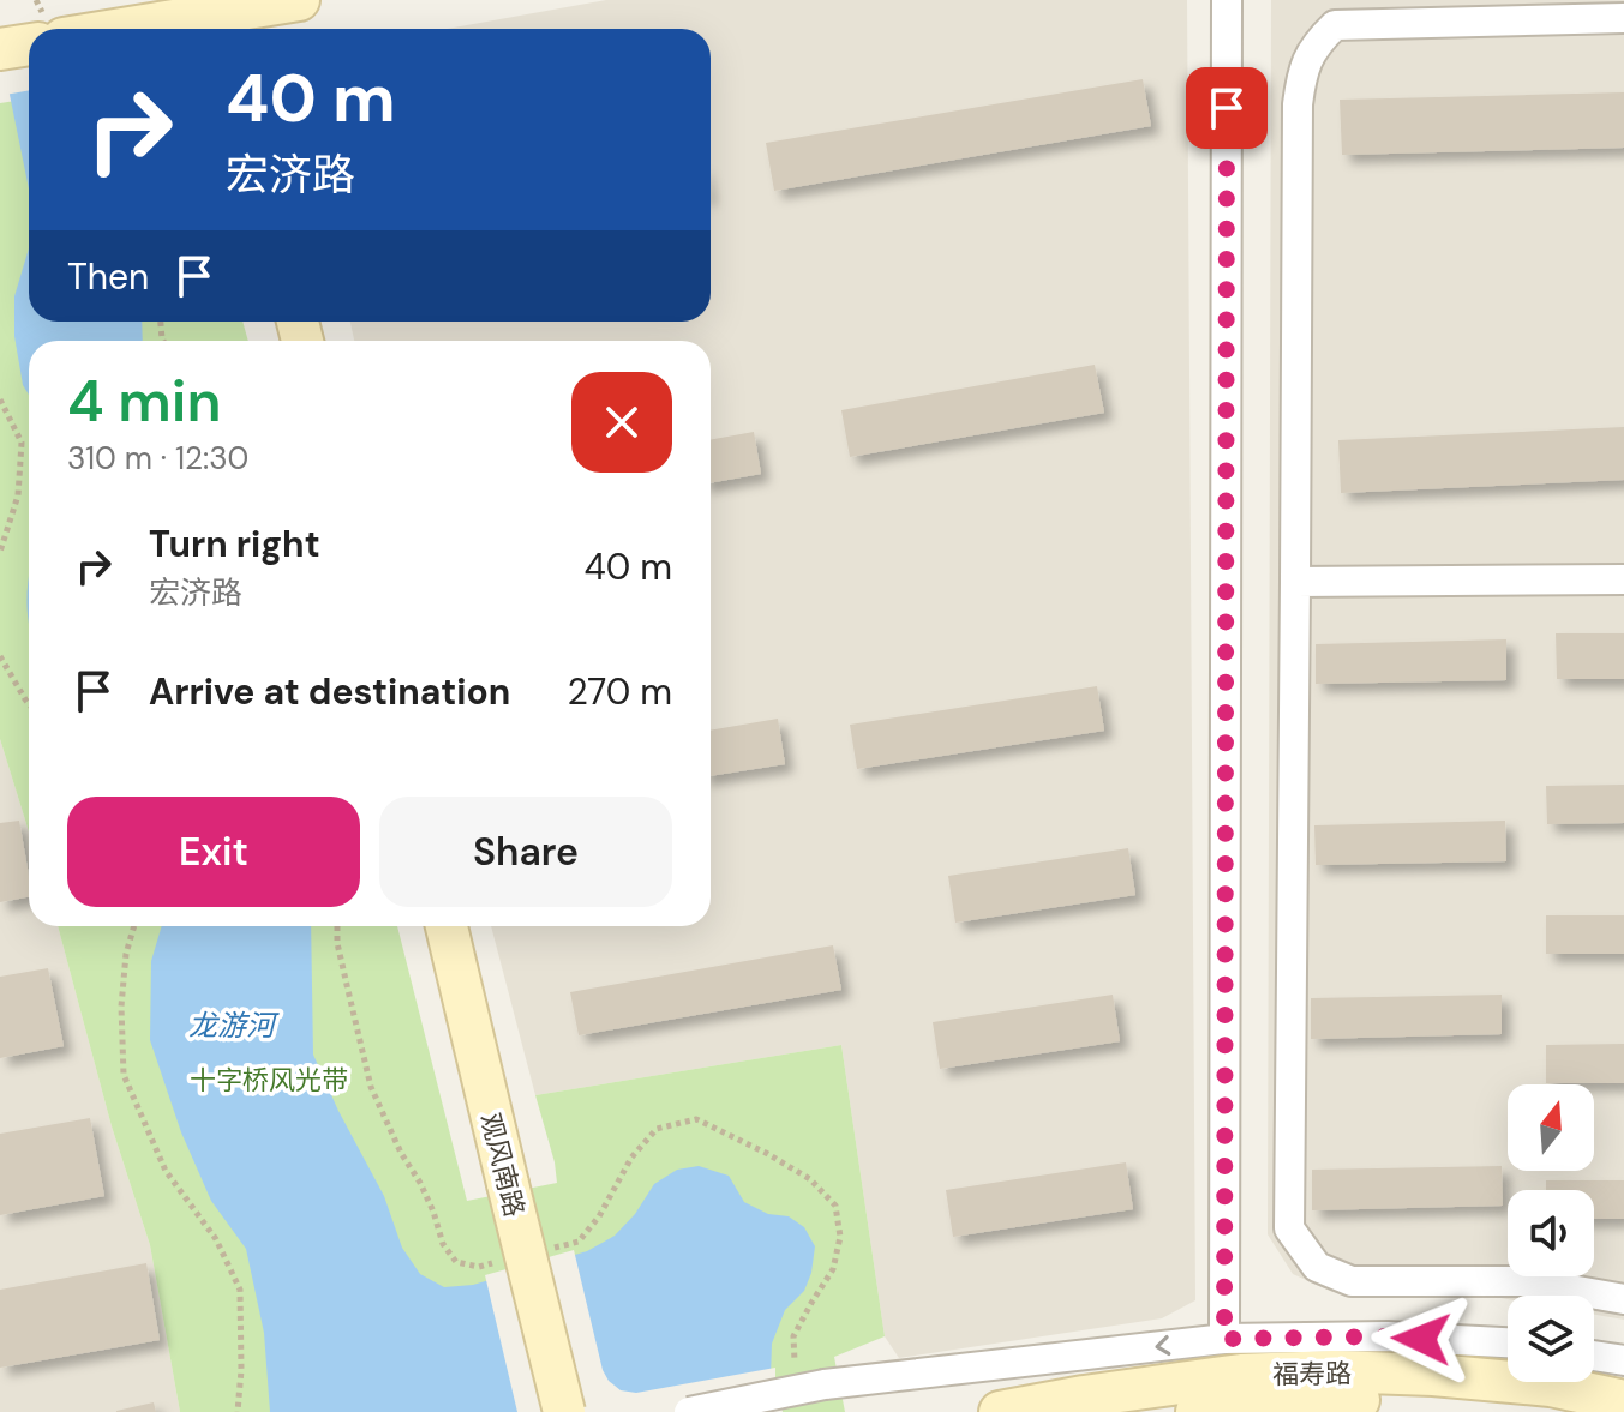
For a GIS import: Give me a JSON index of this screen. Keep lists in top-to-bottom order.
{
  "streets": {
    "main road": ["观风南路", "福寿路"]
  },
  "water": ["龙游河"],
  "parks": ["十字桥风光带"],
  "north": "top",
  "page": {
    "turn": ["40 m", "宏济路"],
    "then": "Then",
    "heading": ["4 min", "310 m · 12:30"],
    "list": [
      {
        "name": "Turn right",
        "note": "宏济路",
        "value": "40 m"
      },
      {
        "name": "Arrive at destination",
        "value": "270 m"
      }
    ],
    "buttons": ["Exit", "Share"]
  }
}
